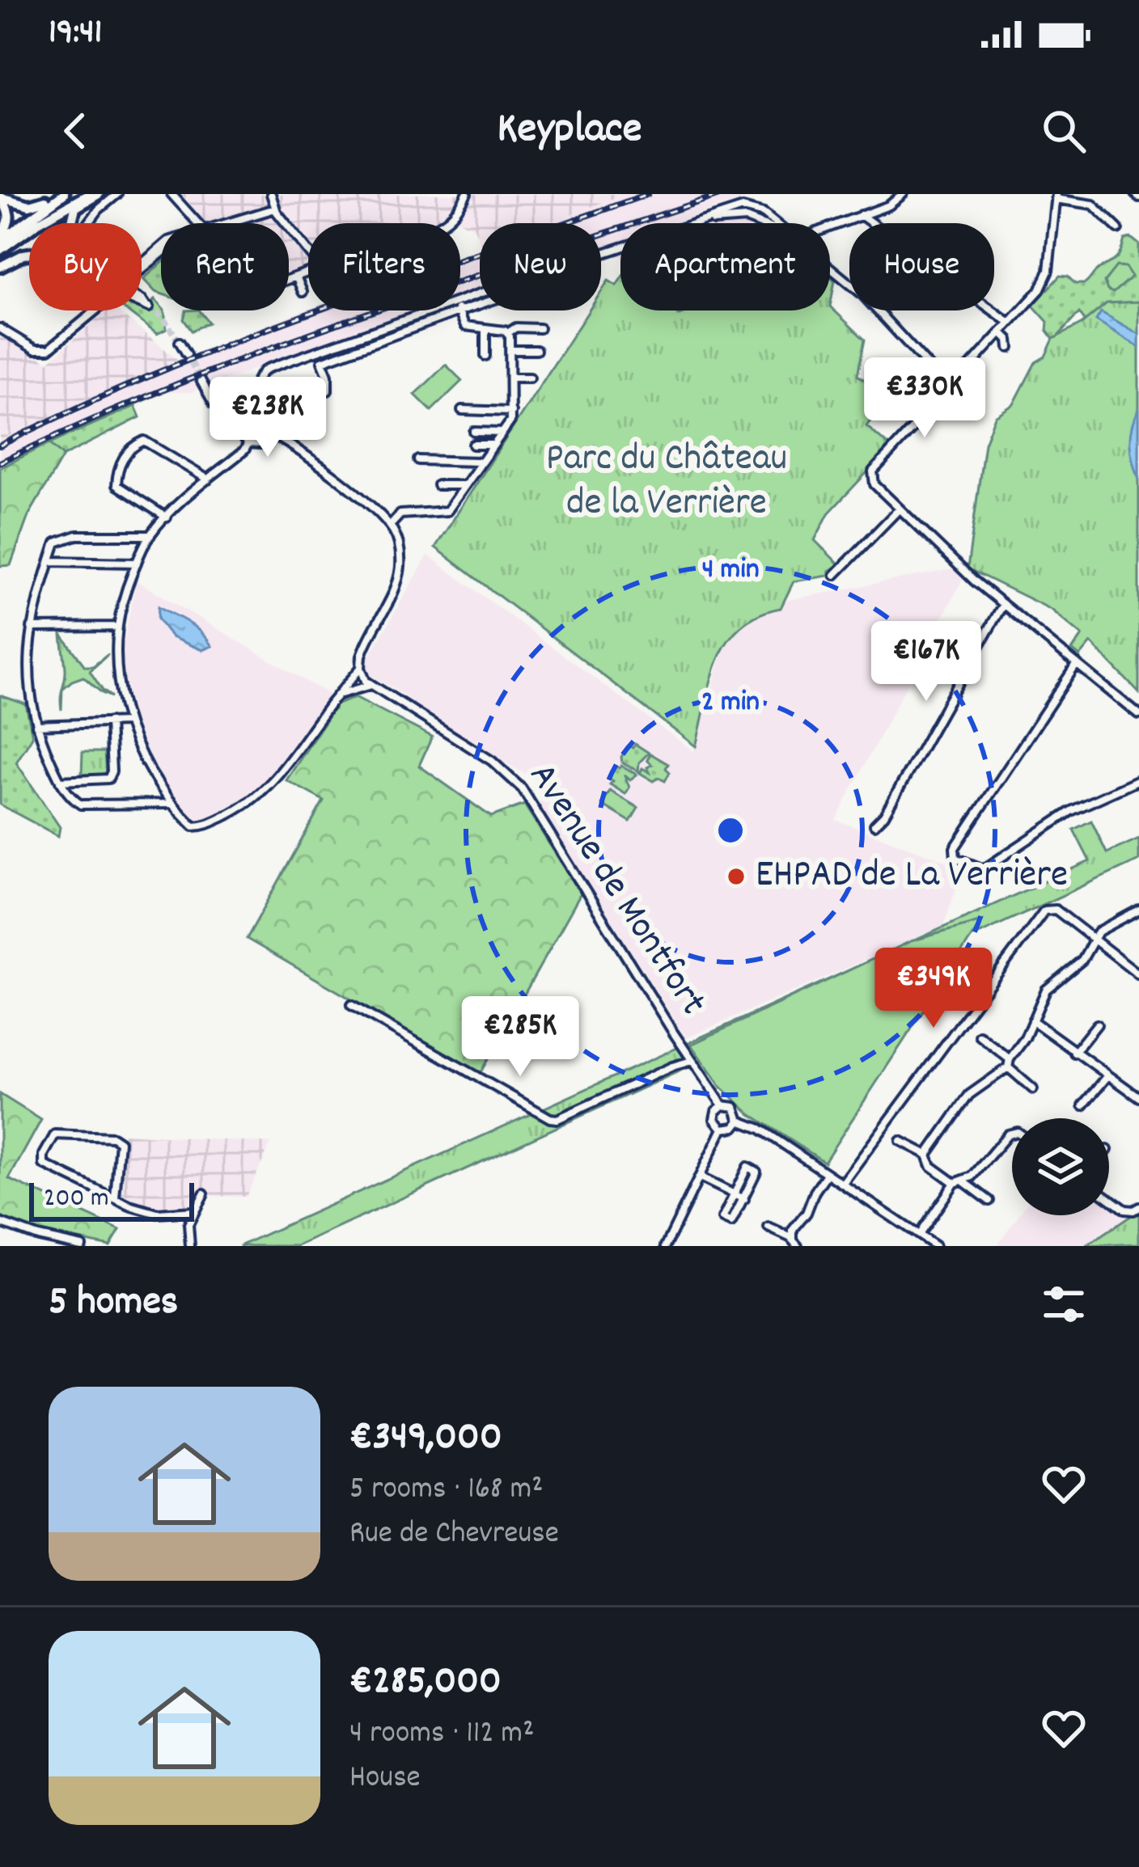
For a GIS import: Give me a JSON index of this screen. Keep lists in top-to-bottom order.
{
  "streets": {
    "street": ["Avenue de Montfort"]
  },
  "parks": ["Parc du Château de la Verrière"],
  "places": ["EHPAD de La Verrière"],
  "scale_bar": "200 m",
  "page": {
    "status": "19:41",
    "header": "Keyplace",
    "chip": [
      "Buy",
      "Rent",
      "Filters",
      "New",
      "Apartment",
      "House"
    ],
    "price": [
      "€330K",
      "€238K",
      "€167K",
      "€349K",
      "€285K"
    ],
    "scale": "200 m",
    "heading": "5 homes",
    "list": [
      {
        "name": "€349,000",
        "note": "5 rooms · 168 m² · Rue de Chevreuse"
      },
      {
        "name": "€285,000",
        "note": "4 rooms · 112 m² · House"
      }
    ]
  },
  "rings": ["4 min", "2 min"]
}
